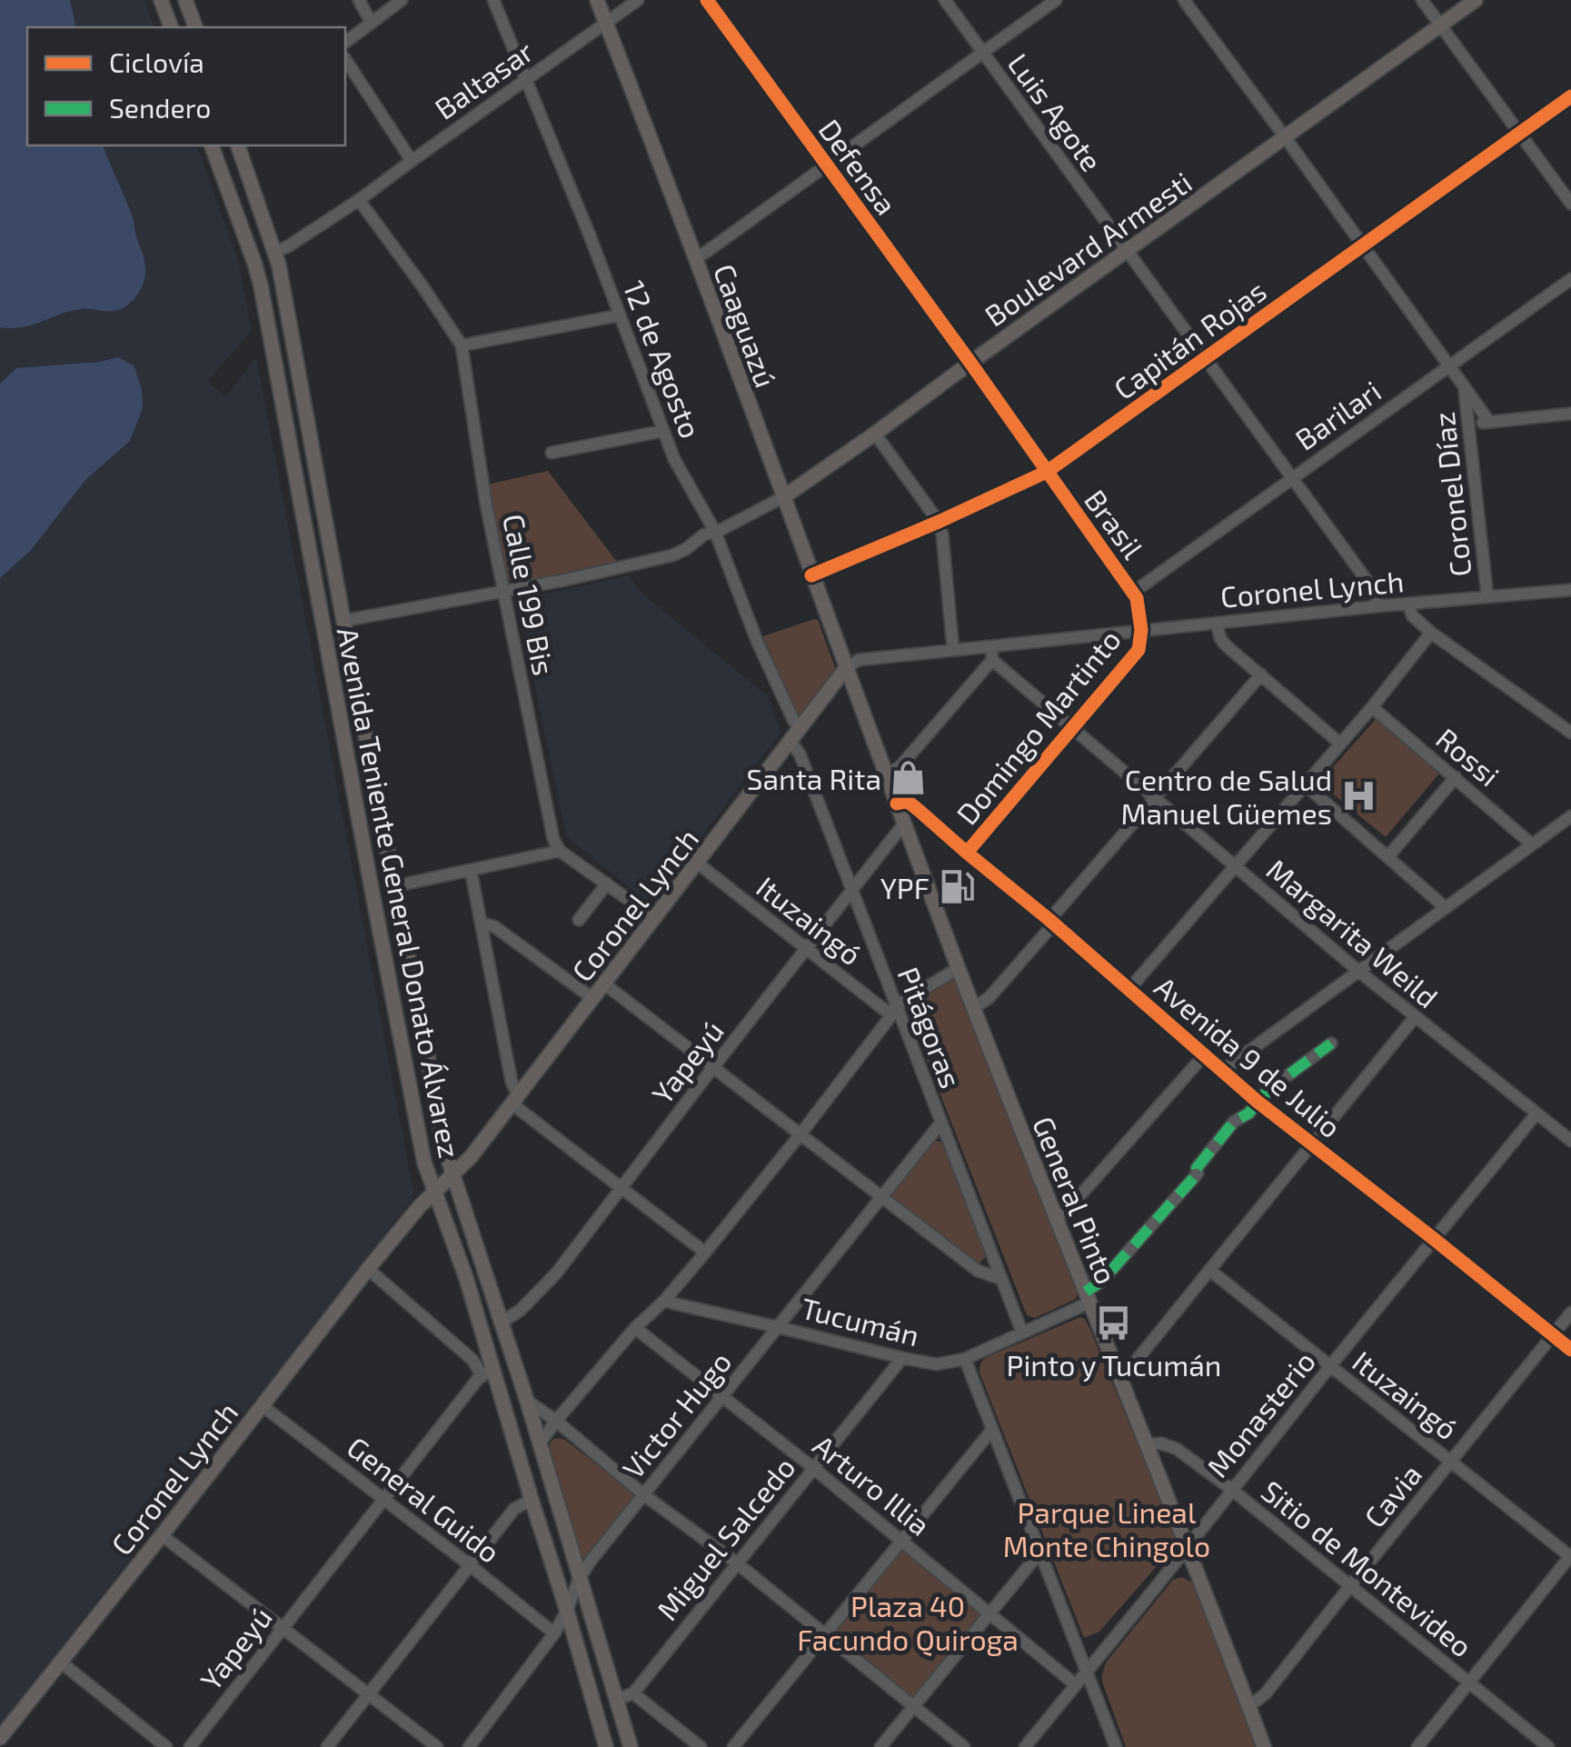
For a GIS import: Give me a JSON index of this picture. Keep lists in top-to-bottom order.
{
  "streets": {
    "main road": [
      "Boulevard Armesti",
      "Caaguazú",
      "Coronel Lynch",
      "Avenida Teniente General Donato Álvarez",
      "General Pinto"
    ],
    "street": [
      "Baltasar",
      "Luis Agote",
      "Defensa",
      "Capitán Rojas",
      "12 de Agosto",
      "Barilari",
      "Coronel Díaz",
      "Brasil",
      "Calle 199 Bis",
      "Domingo Martinto",
      "Rossi",
      "Ituzaingó",
      "Margarita Weild",
      "Pitágoras",
      "Avenida 9 de Julio",
      "Yapeyú",
      "Tucumán",
      "Monasterio",
      "Victor Hugo",
      "Arturo Illia",
      "Cavia",
      "General Guido",
      "Miguel Salcedo",
      "Sitio de Montevideo"
    ]
  },
  "crossings": [
    ["Baltasar", "Caaguazú"],
    ["Baltasar", "12 de Agosto"],
    ["Baltasar", "Avenida Teniente General Donato Álvarez"],
    ["Luis Agote", "Boulevard Armesti"],
    ["Luis Agote", "Capitán Rojas"],
    ["Luis Agote", "Barilari"],
    ["Luis Agote", "Coronel Lynch"],
    ["Defensa", "Boulevard Armesti"],
    ["Defensa", "Brasil"],
    ["Boulevard Armesti", "Caaguazú"],
    ["Boulevard Armesti", "12 de Agosto"],
    ["Boulevard Armesti", "Coronel Díaz"],
    ["Boulevard Armesti", "Brasil"],
    ["Boulevard Armesti", "Calle 199 Bis"],
    ["Boulevard Armesti", "Avenida Teniente General Donato Álvarez"],
    ["Caaguazú", "Capitán Rojas"],
    ["Caaguazú", "Coronel Lynch"],
    ["Caaguazú", "General Pinto"],
    ["Capitán Rojas", "Coronel Díaz"],
    ["Capitán Rojas", "Brasil"],
    ["12 de Agosto", "Coronel Lynch"],
    ["12 de Agosto", "Pitágoras"],
    ["Barilari", "Coronel Díaz"],
    ["Barilari", "Brasil"],
    ["Coronel Díaz", "Coronel Lynch"],
    ["Brasil", "Coronel Lynch"],
    ["Brasil", "Domingo Martinto"],
    ["Coronel Lynch", "Domingo Martinto"],
    ["Coronel Lynch", "Avenida Teniente General Donato Álvarez"],
    ["Coronel Lynch", "Ituzaingó"],
    ["Coronel Lynch", "Pitágoras"],
    ["Coronel Lynch", "General Pinto"],
    ["Coronel Lynch", "General Guido"],
    ["Domingo Martinto", "Margarita Weild"],
    ["Domingo Martinto", "Avenida 9 de Julio"],
    ["Avenida Teniente General Donato Álvarez", "Yapeyú"],
    ["Avenida Teniente General Donato Álvarez", "Victor Hugo"],
    ["Ituzaingó", "Pitágoras"],
    ["Ituzaingó", "Yapeyú"],
    ["Ituzaingó", "Monasterio"],
    ["Ituzaingó", "Cavia"],
    ["Margarita Weild", "Monasterio"],
    ["Pitágoras", "Yapeyú"],
    ["Pitágoras", "Tucumán"],
    ["Pitágoras", "Victor Hugo"],
    ["Avenida 9 de Julio", "General Pinto"],
    ["Avenida 9 de Julio", "Tucumán"],
    ["Avenida 9 de Julio", "Monasterio"],
    ["Avenida 9 de Julio", "Cavia"],
    ["Yapeyú", "General Pinto"],
    ["Yapeyú", "General Guido"],
    ["General Pinto", "Tucumán"],
    ["General Pinto", "Monasterio"],
    ["General Pinto", "Cavia"],
    ["General Pinto", "Sitio de Montevideo"],
    ["Tucumán", "Victor Hugo"],
    ["Tucumán", "Miguel Salcedo"],
    ["Monasterio", "Arturo Illia"],
    ["Monasterio", "Sitio de Montevideo"],
    ["Victor Hugo", "Arturo Illia"],
    ["Victor Hugo", "General Guido"],
    ["Arturo Illia", "Miguel Salcedo"],
    ["Cavia", "Sitio de Montevideo"]
  ],
  "parks": ["Parque Lineal Monte Chingolo", "Plaza 40 Facundo Quiroga"],
  "places": {
    "shop": ["Santa Rita"],
    "hospital": ["Centro de Salud Manuel Güemes"],
    "fuel station": ["YPF"],
    "bus stop": ["Pinto y Tucumán"]
  },
  "legend": ["Ciclovía", "Sendero"]
}
